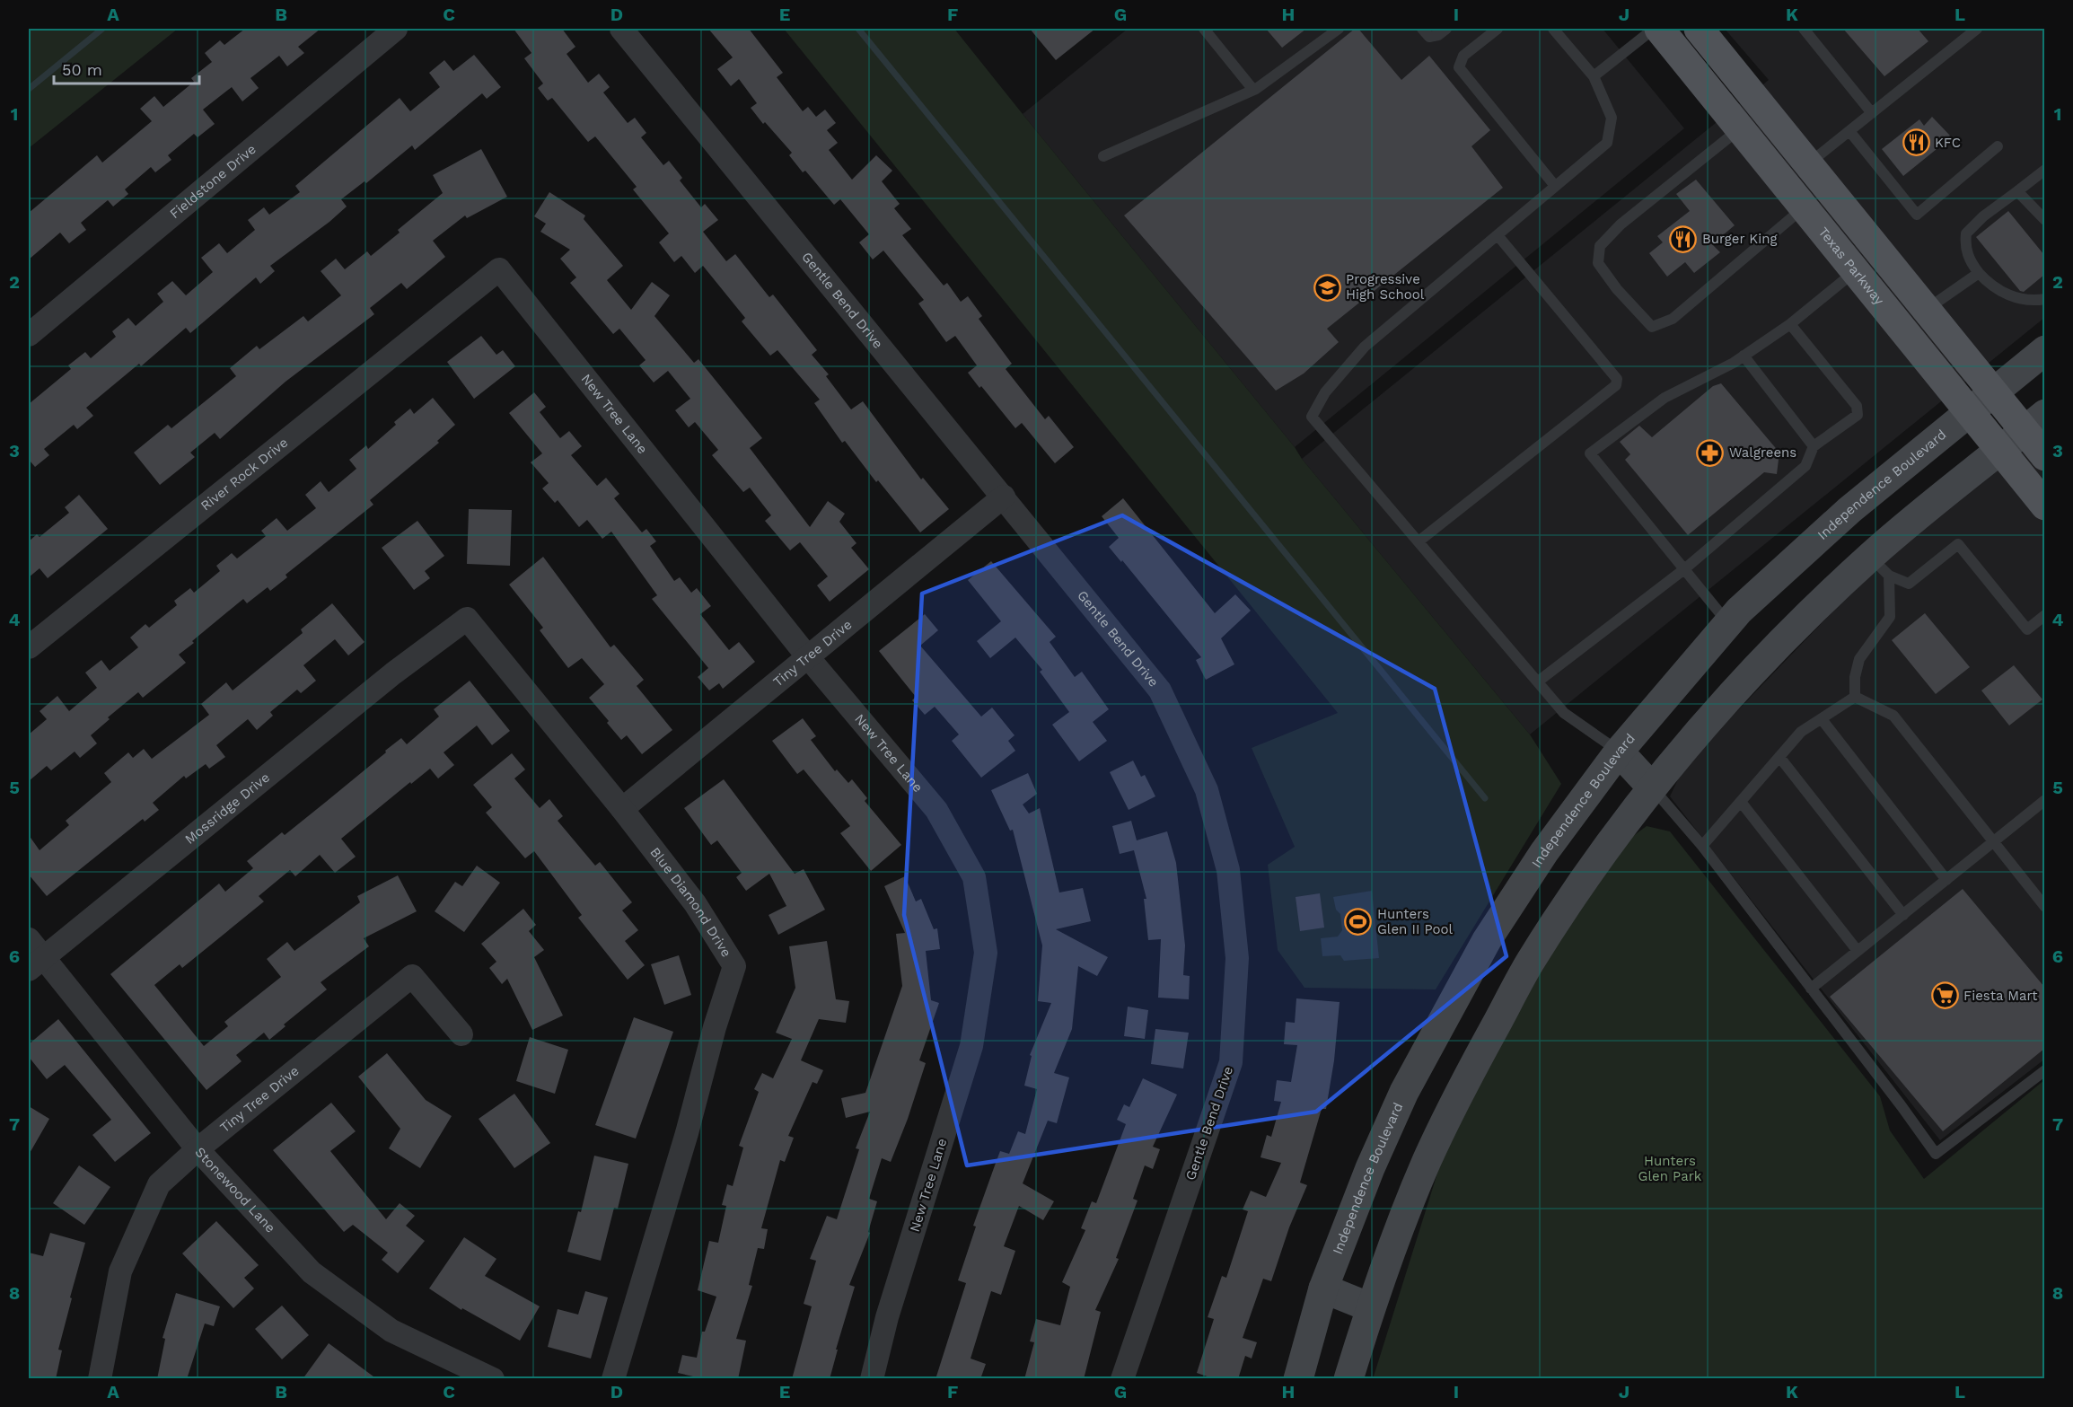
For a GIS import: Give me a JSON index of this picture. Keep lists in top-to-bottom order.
{
  "streets": {
    "main road": ["Texas Parkway", "Independence Boulevard"],
    "street": [
      "Fieldstone Drive",
      "Gentle Bend Drive",
      "New Tree Lane",
      "River Rock Drive",
      "Tiny Tree Drive",
      "Mossridge Drive",
      "Blue Diamond Drive",
      "Stonewood Lane"
    ]
  },
  "crossings": [
    ["Texas Parkway", "Independence Boulevard"],
    ["Gentle Bend Drive", "Tiny Tree Drive"],
    ["New Tree Lane", "River Rock Drive"],
    ["New Tree Lane", "Tiny Tree Drive"],
    ["Tiny Tree Drive", "Blue Diamond Drive"],
    ["Tiny Tree Drive", "Stonewood Lane"],
    ["Mossridge Drive", "Blue Diamond Drive"],
    ["Mossridge Drive", "Stonewood Lane"]
  ],
  "parks": ["Hunters Glen Park"],
  "places": {
    "restaurant": ["KFC", "Burger King"],
    "school or university": ["Progressive High School"],
    "pharmacy": ["Walgreens"],
    "sports": ["Hunters Glen II Pool"],
    "supermarket": ["Fiesta Mart"]
  },
  "scale_bar": "50 m",
  "grid": {
    "columns": [
      "A",
      "B",
      "C",
      "D",
      "E",
      "F",
      "G",
      "H",
      "I",
      "J",
      "K",
      "L"
    ],
    "rows": [
      "1",
      "2",
      "3",
      "4",
      "5",
      "6",
      "7",
      "8"
    ]
  }
}
